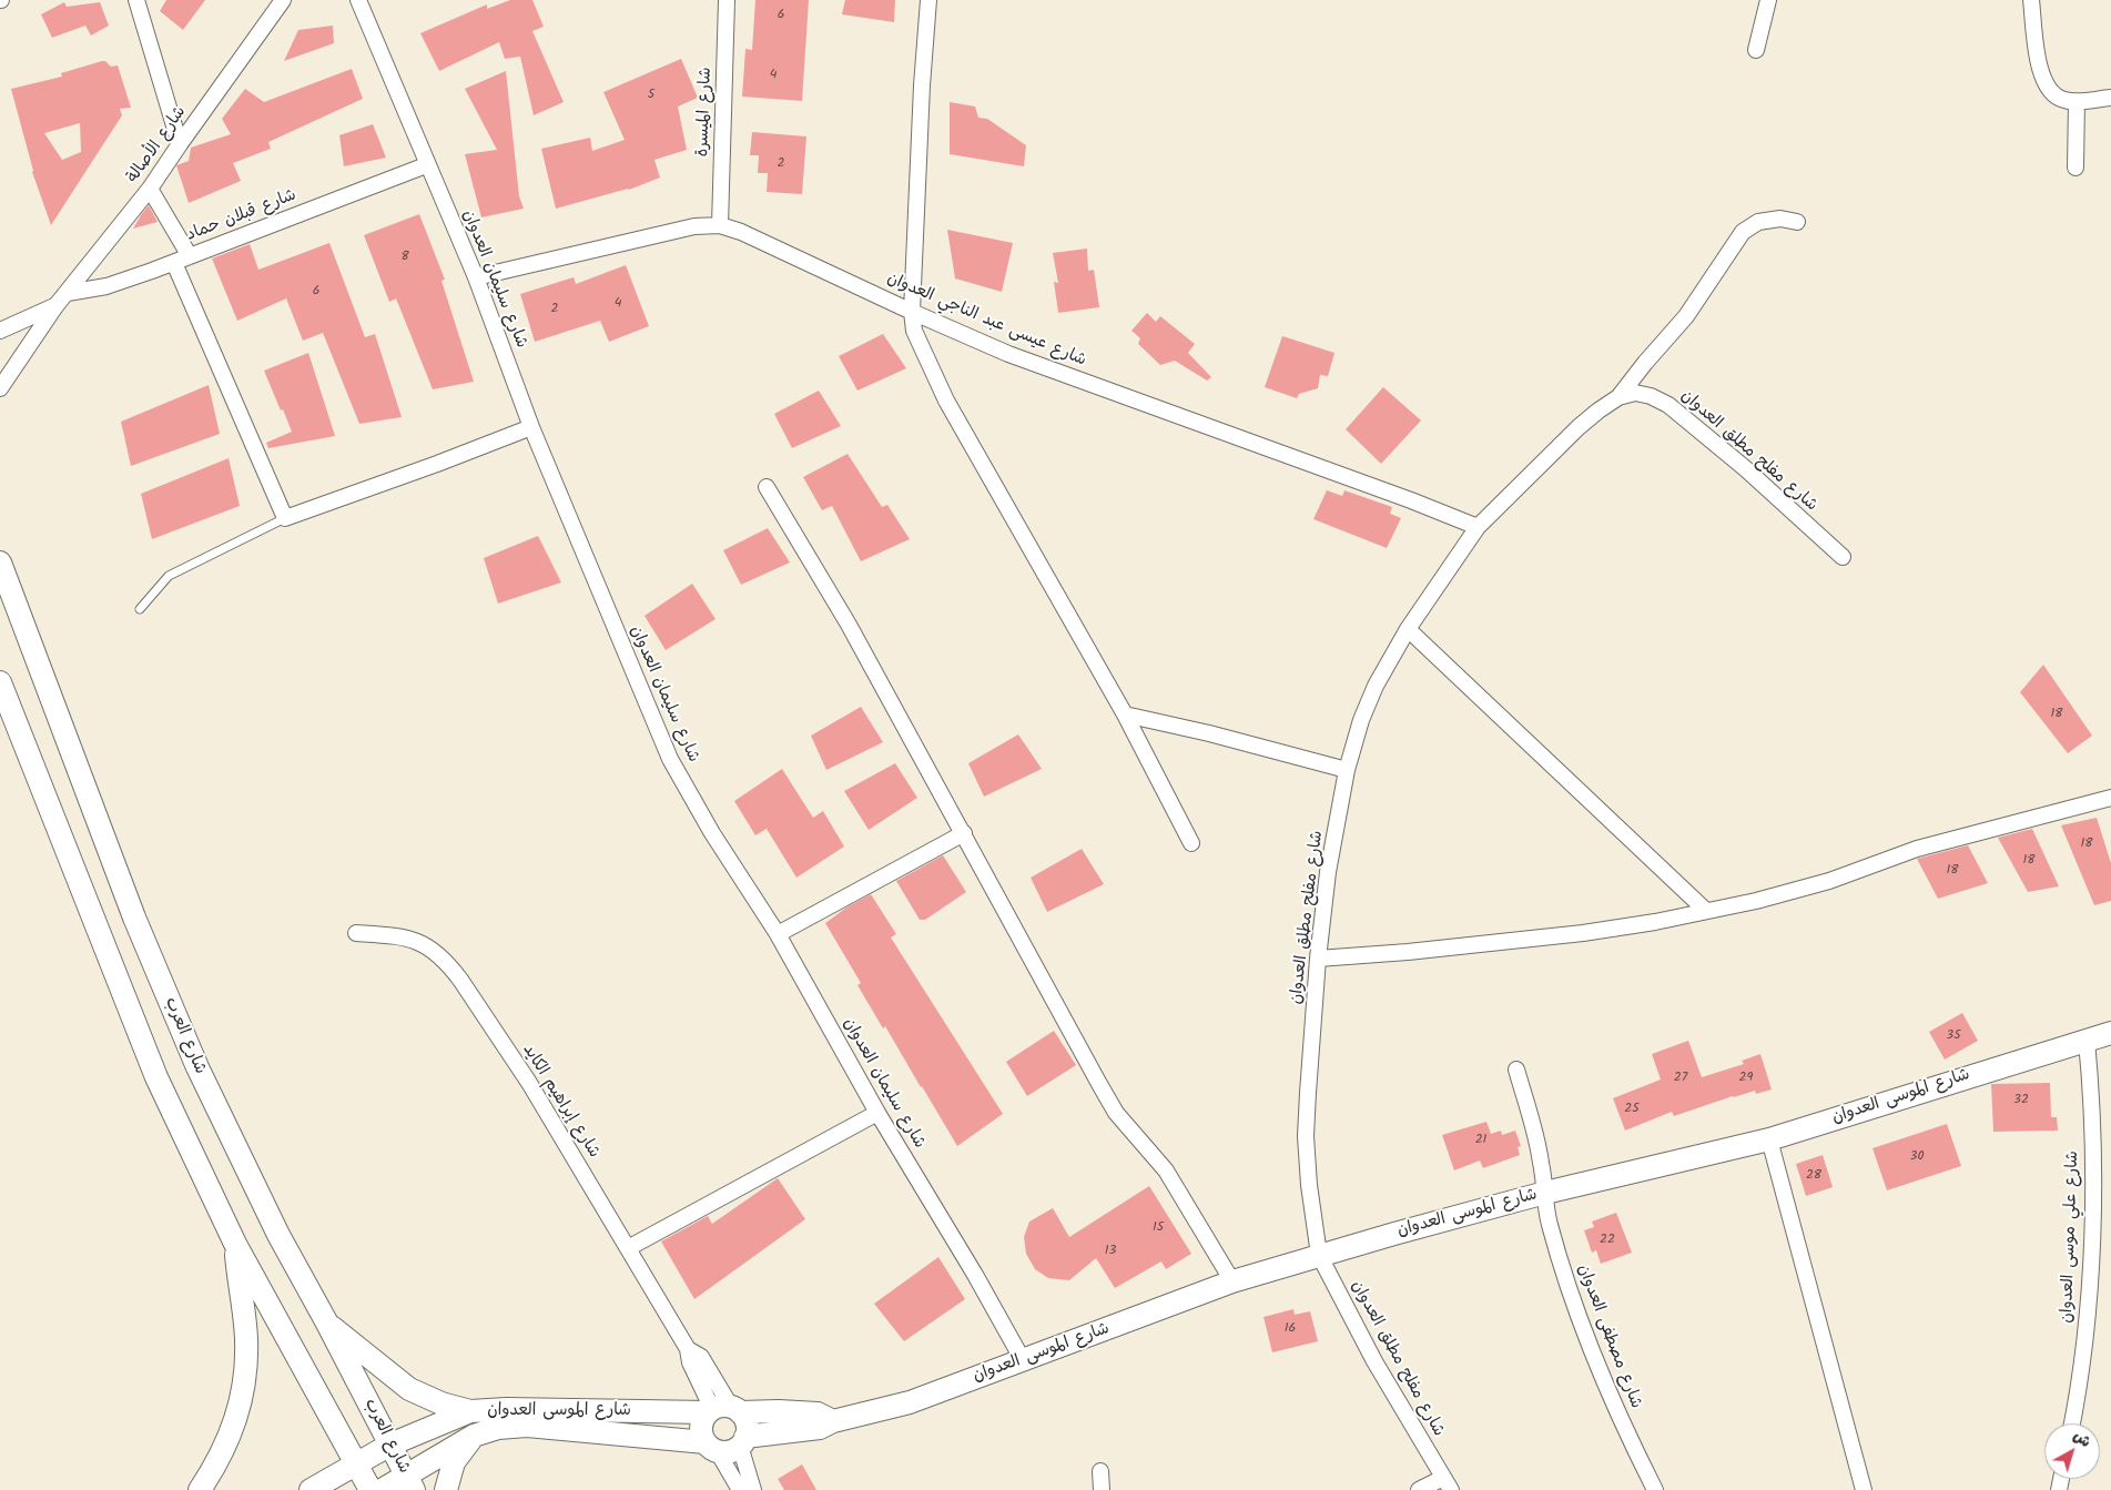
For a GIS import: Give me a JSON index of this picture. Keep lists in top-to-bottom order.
{
  "streets": {
    "street": [
      "شارع الميسرة",
      "شارع الأصالة",
      "شارع قبلان حماد",
      "شارع سليمان العدوان",
      "شارع عيسى عبد الناجي العدوان",
      "شارع مفلح مطلق العدوان",
      "شارع العرب",
      "شارع الموسى العدوان",
      "شارع إبراهيم الكايد",
      "شارع علي موسى العدوان",
      "شارع مصطفى العدوان"
    ]
  },
  "crossings": [
    ["شارع الميسرة", "شارع عيسى عبد الناجي العدوان"],
    ["شارع الأصالة", "شارع قبلان حماد"],
    ["شارع قبلان حماد", "شارع سليمان العدوان"],
    ["شارع سليمان العدوان", "شارع عيسى عبد الناجي العدوان"],
    ["شارع سليمان العدوان", "شارع الموسى العدوان"],
    ["شارع عيسى عبد الناجي العدوان", "شارع مفلح مطلق العدوان"],
    ["شارع مفلح مطلق العدوان", "شارع الموسى العدوان"],
    ["شارع العرب", "شارع الموسى العدوان"],
    ["شارع الموسى العدوان", "شارع إبراهيم الكايد"],
    ["شارع الموسى العدوان", "شارع علي موسى العدوان"],
    ["شارع الموسى العدوان", "شارع مصطفى العدوان"]
  ],
  "house_numbers": [
    "6",
    "4",
    "5",
    "2",
    "8",
    "6",
    "4",
    "2",
    "18",
    "18",
    "18",
    "18",
    "35",
    "27",
    "29",
    "32",
    "25",
    "21",
    "30",
    "28",
    "15",
    "22",
    "13",
    "16"
  ],
  "north": "top right"
}
